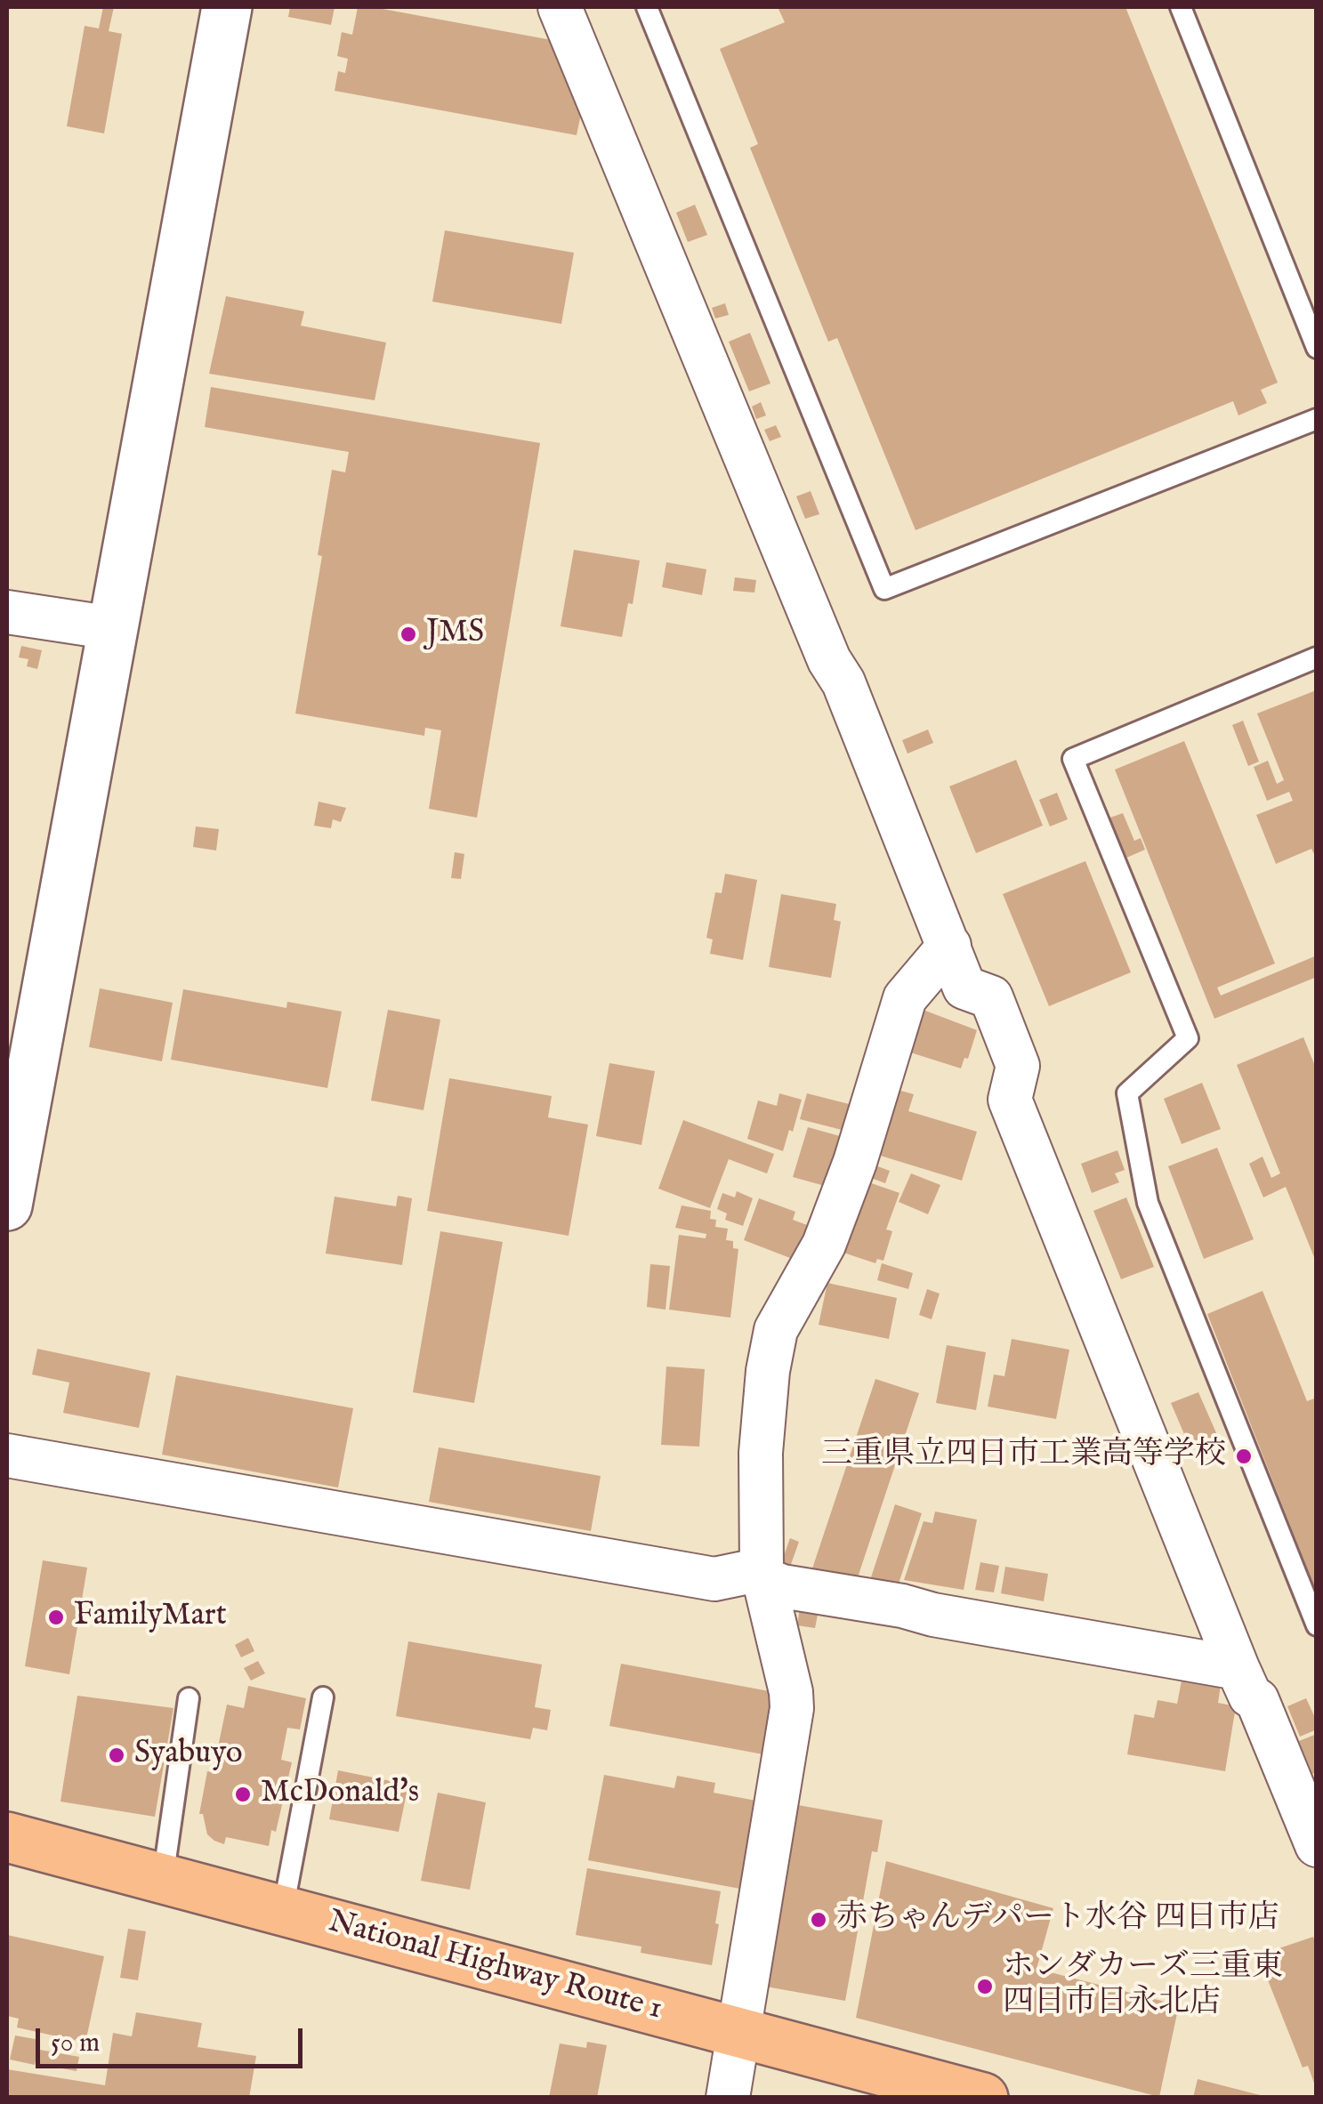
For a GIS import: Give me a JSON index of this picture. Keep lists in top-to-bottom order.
{
  "streets": {
    "highway": ["National Highway Route 1"]
  },
  "places": [
    "JMS",
    "三重県立四日市工業高等学校",
    "FamilyMart",
    "Syabuyo",
    "McDonald's",
    "赤ちゃんデパート水谷 四日市店",
    "ホンダカーズ三重東 四日市日永北店"
  ],
  "scale_bar": "50 m"
}
